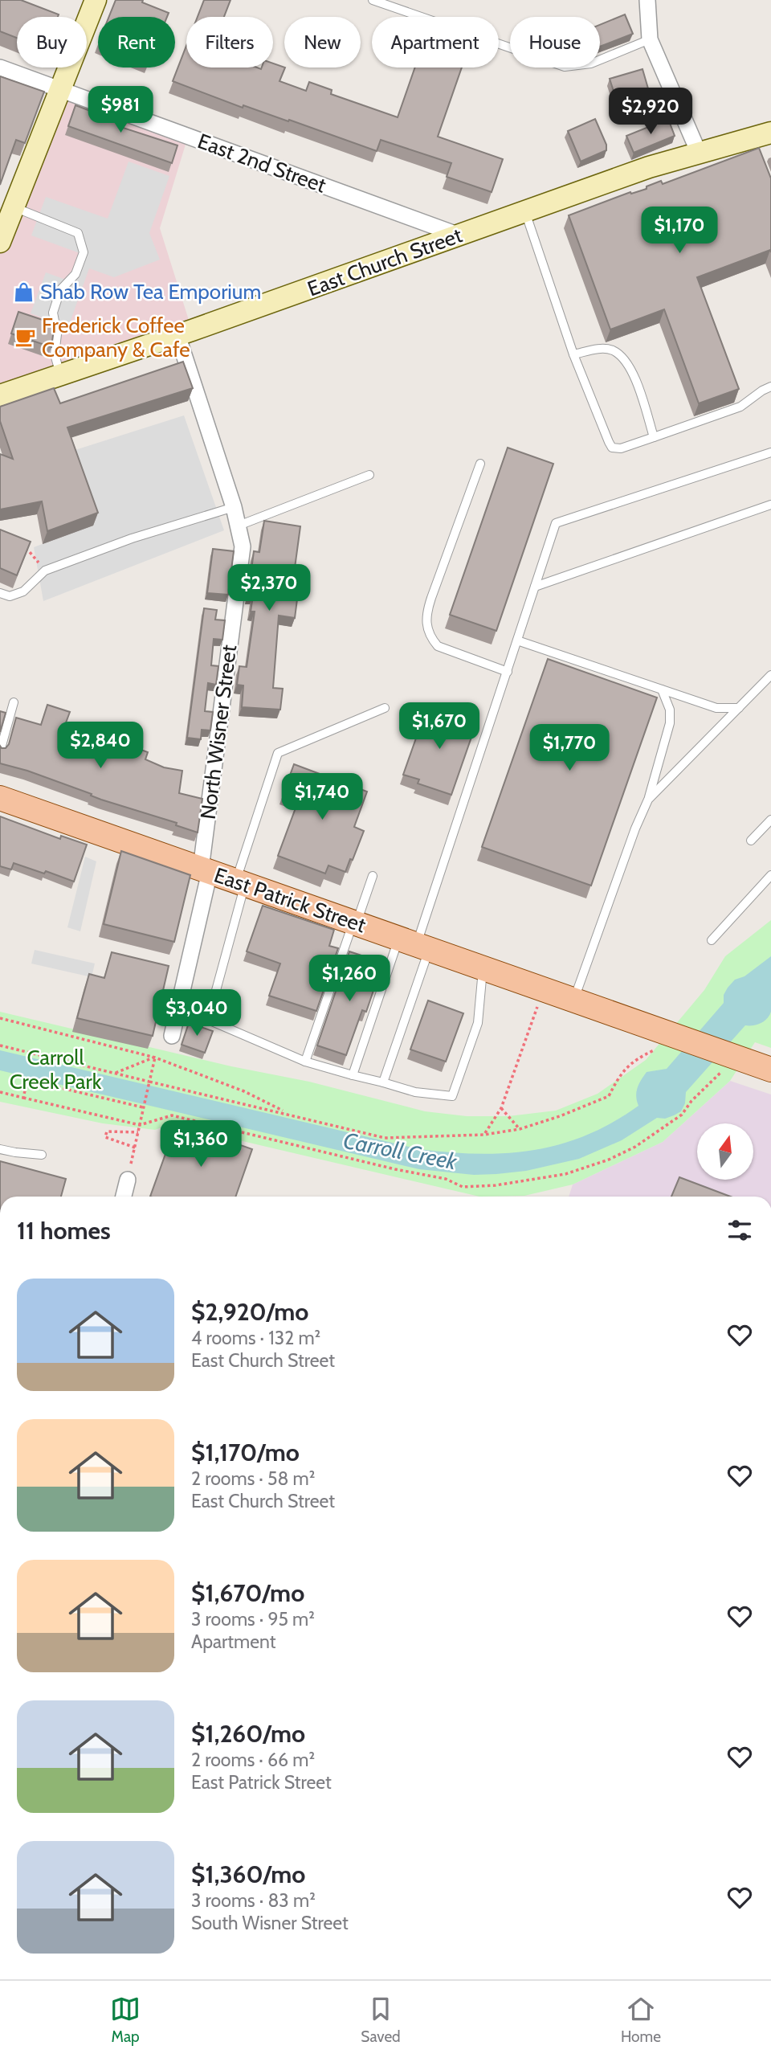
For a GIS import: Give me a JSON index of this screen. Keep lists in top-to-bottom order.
{
  "streets": {
    "main road": ["East Church Street", "East Patrick Street"],
    "street": ["East 2nd Street", "North Wisner Street"]
  },
  "crossings": [
    ["East 2nd Street", "East Church Street"],
    ["East Church Street", "North Wisner Street"],
    ["North Wisner Street", "East Patrick Street"]
  ],
  "water": ["Carroll Creek"],
  "parks": ["Carroll Creek Park"],
  "places": {
    "shop": ["Shab Row Tea Emporium"],
    "cafe": ["Frederick Coffee Company & Cafe"]
  },
  "north": "top",
  "page": {
    "chip": [
      "Buy",
      "Rent",
      "Filters",
      "New",
      "Apartment",
      "House"
    ],
    "price": [
      "$981",
      "$2,920",
      "$1,170",
      "$2,370",
      "$1,670",
      "$2,840",
      "$1,770",
      "$1,740",
      "$1,260",
      "$3,040",
      "$1,360"
    ],
    "heading": "11 homes",
    "list": [
      {
        "name": "$2,920/mo",
        "note": "4 rooms · 132 m² · East Church Street"
      },
      {
        "name": "$1,170/mo",
        "note": "2 rooms · 58 m² · East Church Street"
      },
      {
        "name": "$1,670/mo",
        "note": "3 rooms · 95 m² · Apartment"
      },
      {
        "name": "$1,260/mo",
        "note": "2 rooms · 66 m² · East Patrick Street"
      },
      {
        "name": "$1,360/mo",
        "note": "3 rooms · 83 m² · South Wisner Street"
      }
    ],
    "tabs": ["Map", "Saved", "Home"]
  }
}
